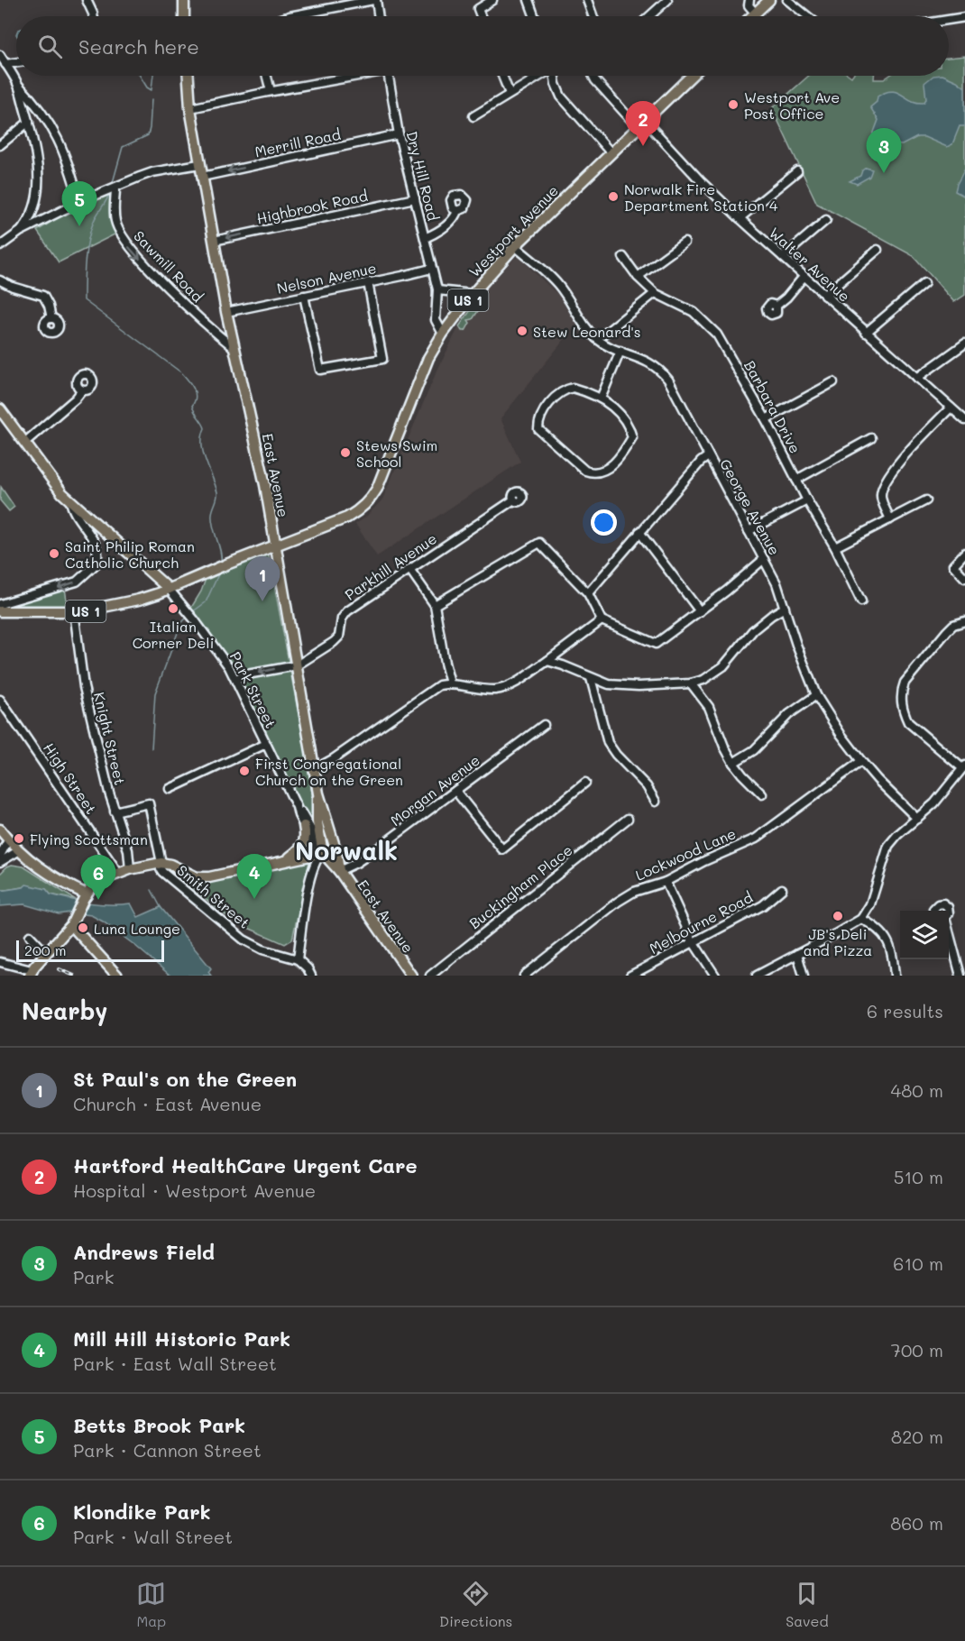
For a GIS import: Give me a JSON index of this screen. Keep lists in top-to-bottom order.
{
  "streets": {
    "main road": ["Westport Avenue", "US 1", "East Avenue"],
    "street": [
      "Merrill Road",
      "Dry Hill Road",
      "Highbrook Road",
      "Walter Avenue",
      "Sawmill Road",
      "Nelson Avenue",
      "Barbara Drive",
      "George Avenue",
      "Parkhill Avenue",
      "Park Street",
      "Knight Street",
      "High Street",
      "Morgan Avenue",
      "Lockwood Lane",
      "Buckingham Place",
      "Smith Street",
      "Melbourne Road"
    ]
  },
  "crossings": [
    ["Merrill Road", "Dry Hill Road"],
    ["Merrill Road", "East Avenue"],
    ["Dry Hill Road", "Highbrook Road"],
    ["Dry Hill Road", "Westport Avenue"],
    ["Dry Hill Road", "Nelson Avenue"],
    ["Highbrook Road", "East Avenue"],
    ["Westport Avenue", "Walter Avenue"],
    ["Westport Avenue", "US 1"],
    ["Westport Avenue", "East Avenue"],
    ["Westport Avenue", "George Avenue"],
    ["Sawmill Road", "East Avenue"],
    ["Nelson Avenue", "East Avenue"],
    ["US 1", "East Avenue"],
    ["US 1", "Park Street"],
    ["US 1", "Knight Street"],
    ["East Avenue", "Parkhill Avenue"],
    ["East Avenue", "Park Street"],
    ["East Avenue", "Morgan Avenue"],
    ["George Avenue", "Lockwood Lane"]
  ],
  "one_way": ["Merrill Road", "Highbrook Road", "Sawmill Road"],
  "districts": ["Norwalk"],
  "places": [
    "Westport Ave Post Office",
    "Norwalk Fire Department Station 4",
    "Stew Leonard's",
    "Stews Swim School",
    "Saint Philip Roman Catholic Church",
    "Italian Corner Deli",
    "First Congregational Church on the Green",
    "Flying Scottsman",
    "JB's Deli and Pizza",
    "Luna Lounge"
  ],
  "scale_bar": "200 m",
  "page": {
    "search": "Search here",
    "pins": [
      "2",
      "3",
      "5",
      "1",
      "4",
      "6"
    ],
    "scale": "200 m",
    "heading": ["Nearby", "6 results"],
    "list": [
      {
        "mark": "1",
        "name": "St Paul's on the Green",
        "note": "Church · East Avenue",
        "value": "480 m"
      },
      {
        "mark": "2",
        "name": "Hartford HealthCare Urgent Care",
        "note": "Hospital · Westport Avenue",
        "value": "510 m"
      },
      {
        "mark": "3",
        "name": "Andrews Field",
        "note": "Park",
        "value": "610 m"
      },
      {
        "mark": "4",
        "name": "Mill Hill Historic Park",
        "note": "Park · East Wall Street",
        "value": "700 m"
      },
      {
        "mark": "5",
        "name": "Betts Brook Park",
        "note": "Park · Cannon Street",
        "value": "820 m"
      },
      {
        "mark": "6",
        "name": "Klondike Park",
        "note": "Park · Wall Street",
        "value": "860 m"
      }
    ],
    "nav": ["Map", "Directions", "Saved"]
  }
}
